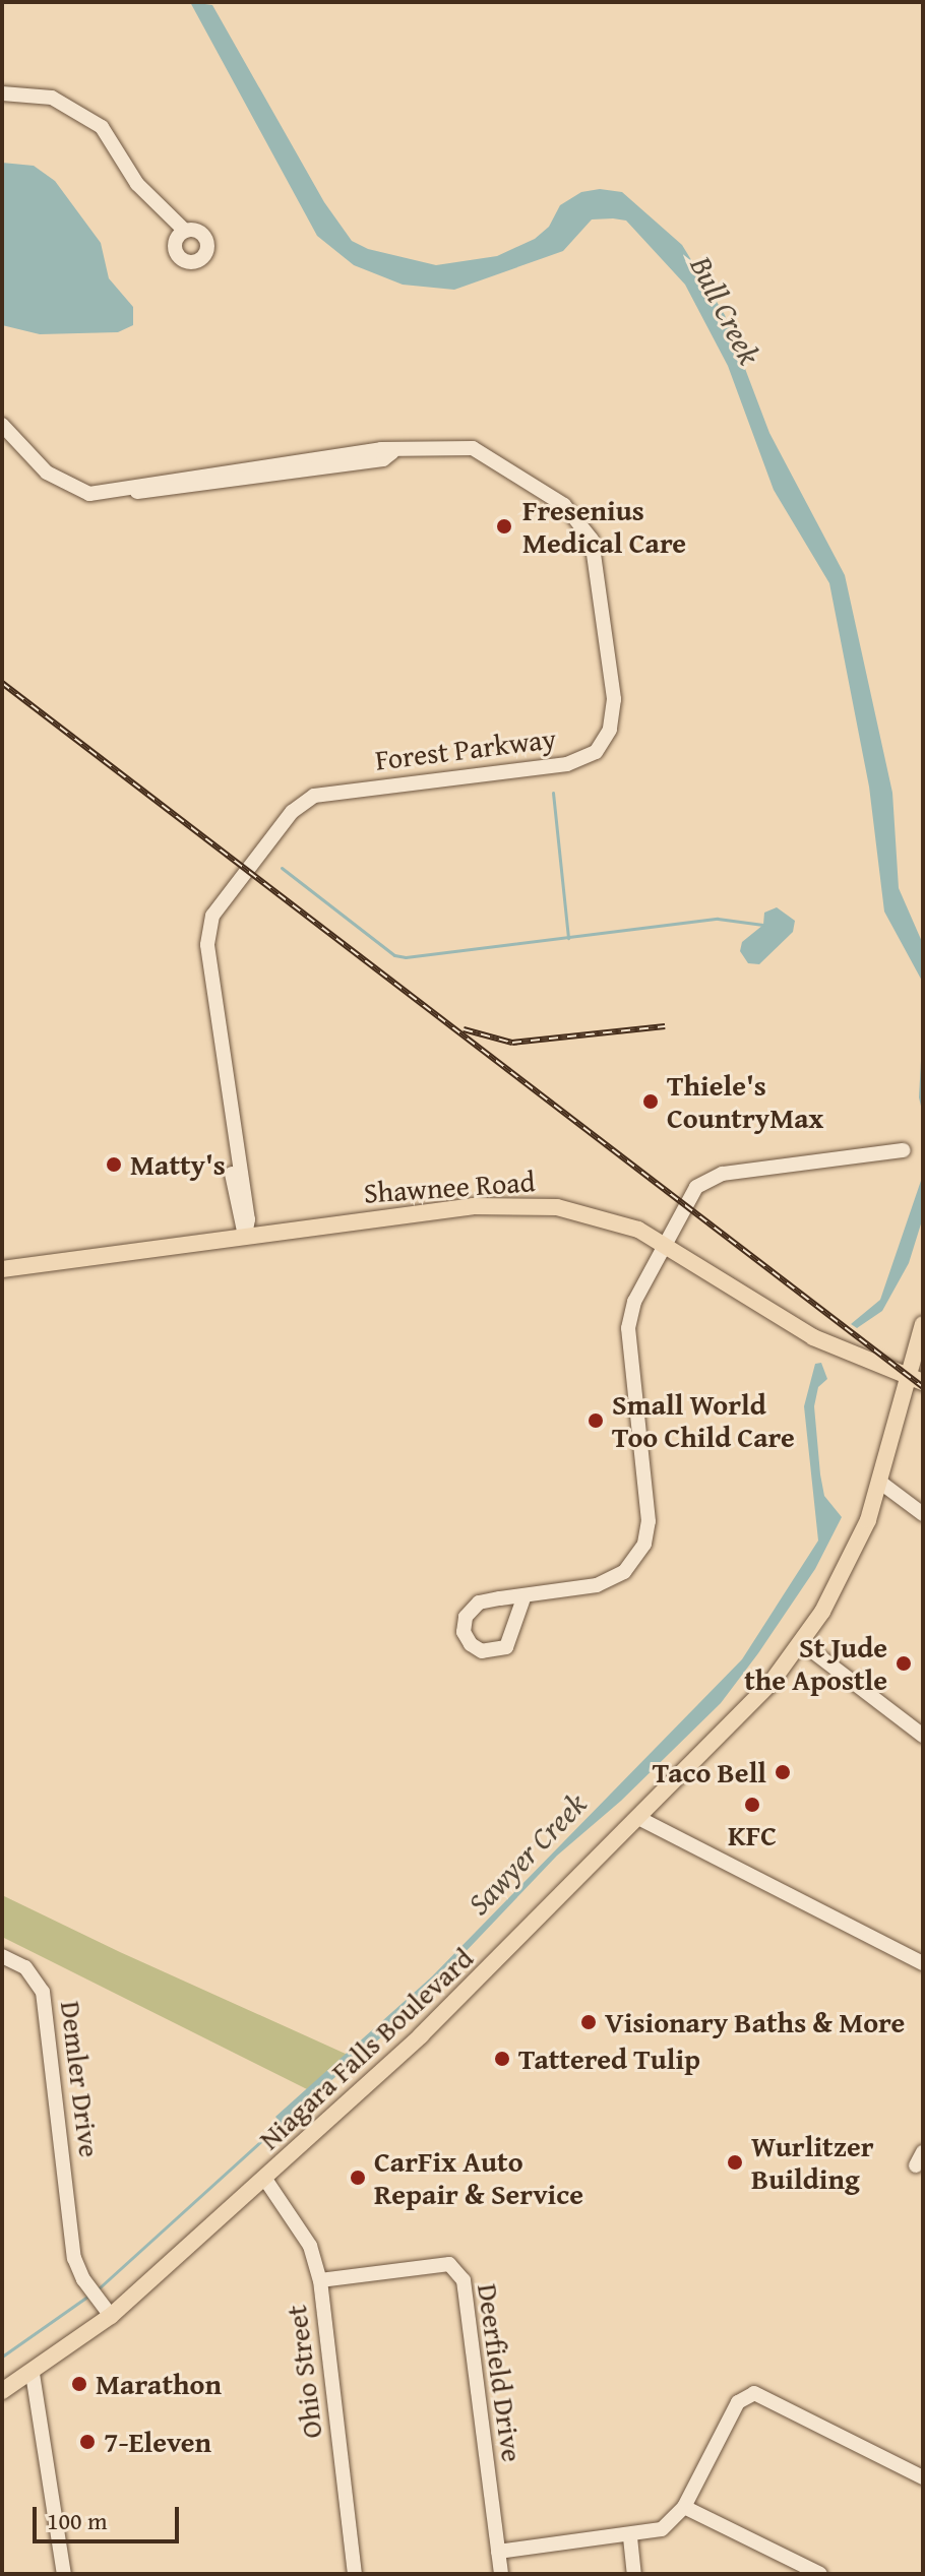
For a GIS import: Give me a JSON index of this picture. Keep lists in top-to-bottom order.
{
  "streets": {
    "main road": ["Shawnee Road", "Niagara Falls Boulevard"],
    "street": [
      "Forest Parkway",
      "Demler Drive",
      "Ohio Street",
      "Deerfield Drive"
    ]
  },
  "crossings": [
    ["Forest Parkway", "Shawnee Road"],
    ["Shawnee Road", "Niagara Falls Boulevard"],
    ["Niagara Falls Boulevard", "Demler Drive"],
    ["Niagara Falls Boulevard", "Ohio Street"],
    ["Ohio Street", "Deerfield Drive"]
  ],
  "water": ["Bull Creek", "Sawyer Creek"],
  "places": [
    "Fresenius Medical Care",
    "Thiele's CountryMax",
    "Matty's",
    "Small World Too Child Care",
    "St Jude the Apostle",
    "Taco Bell",
    "KFC",
    "Visionary Baths & More",
    "Tattered Tulip",
    "Wurlitzer Building",
    "CarFix Auto Repair & Service",
    "Marathon",
    "7-Eleven"
  ],
  "scale_bar": "100 m"
}
